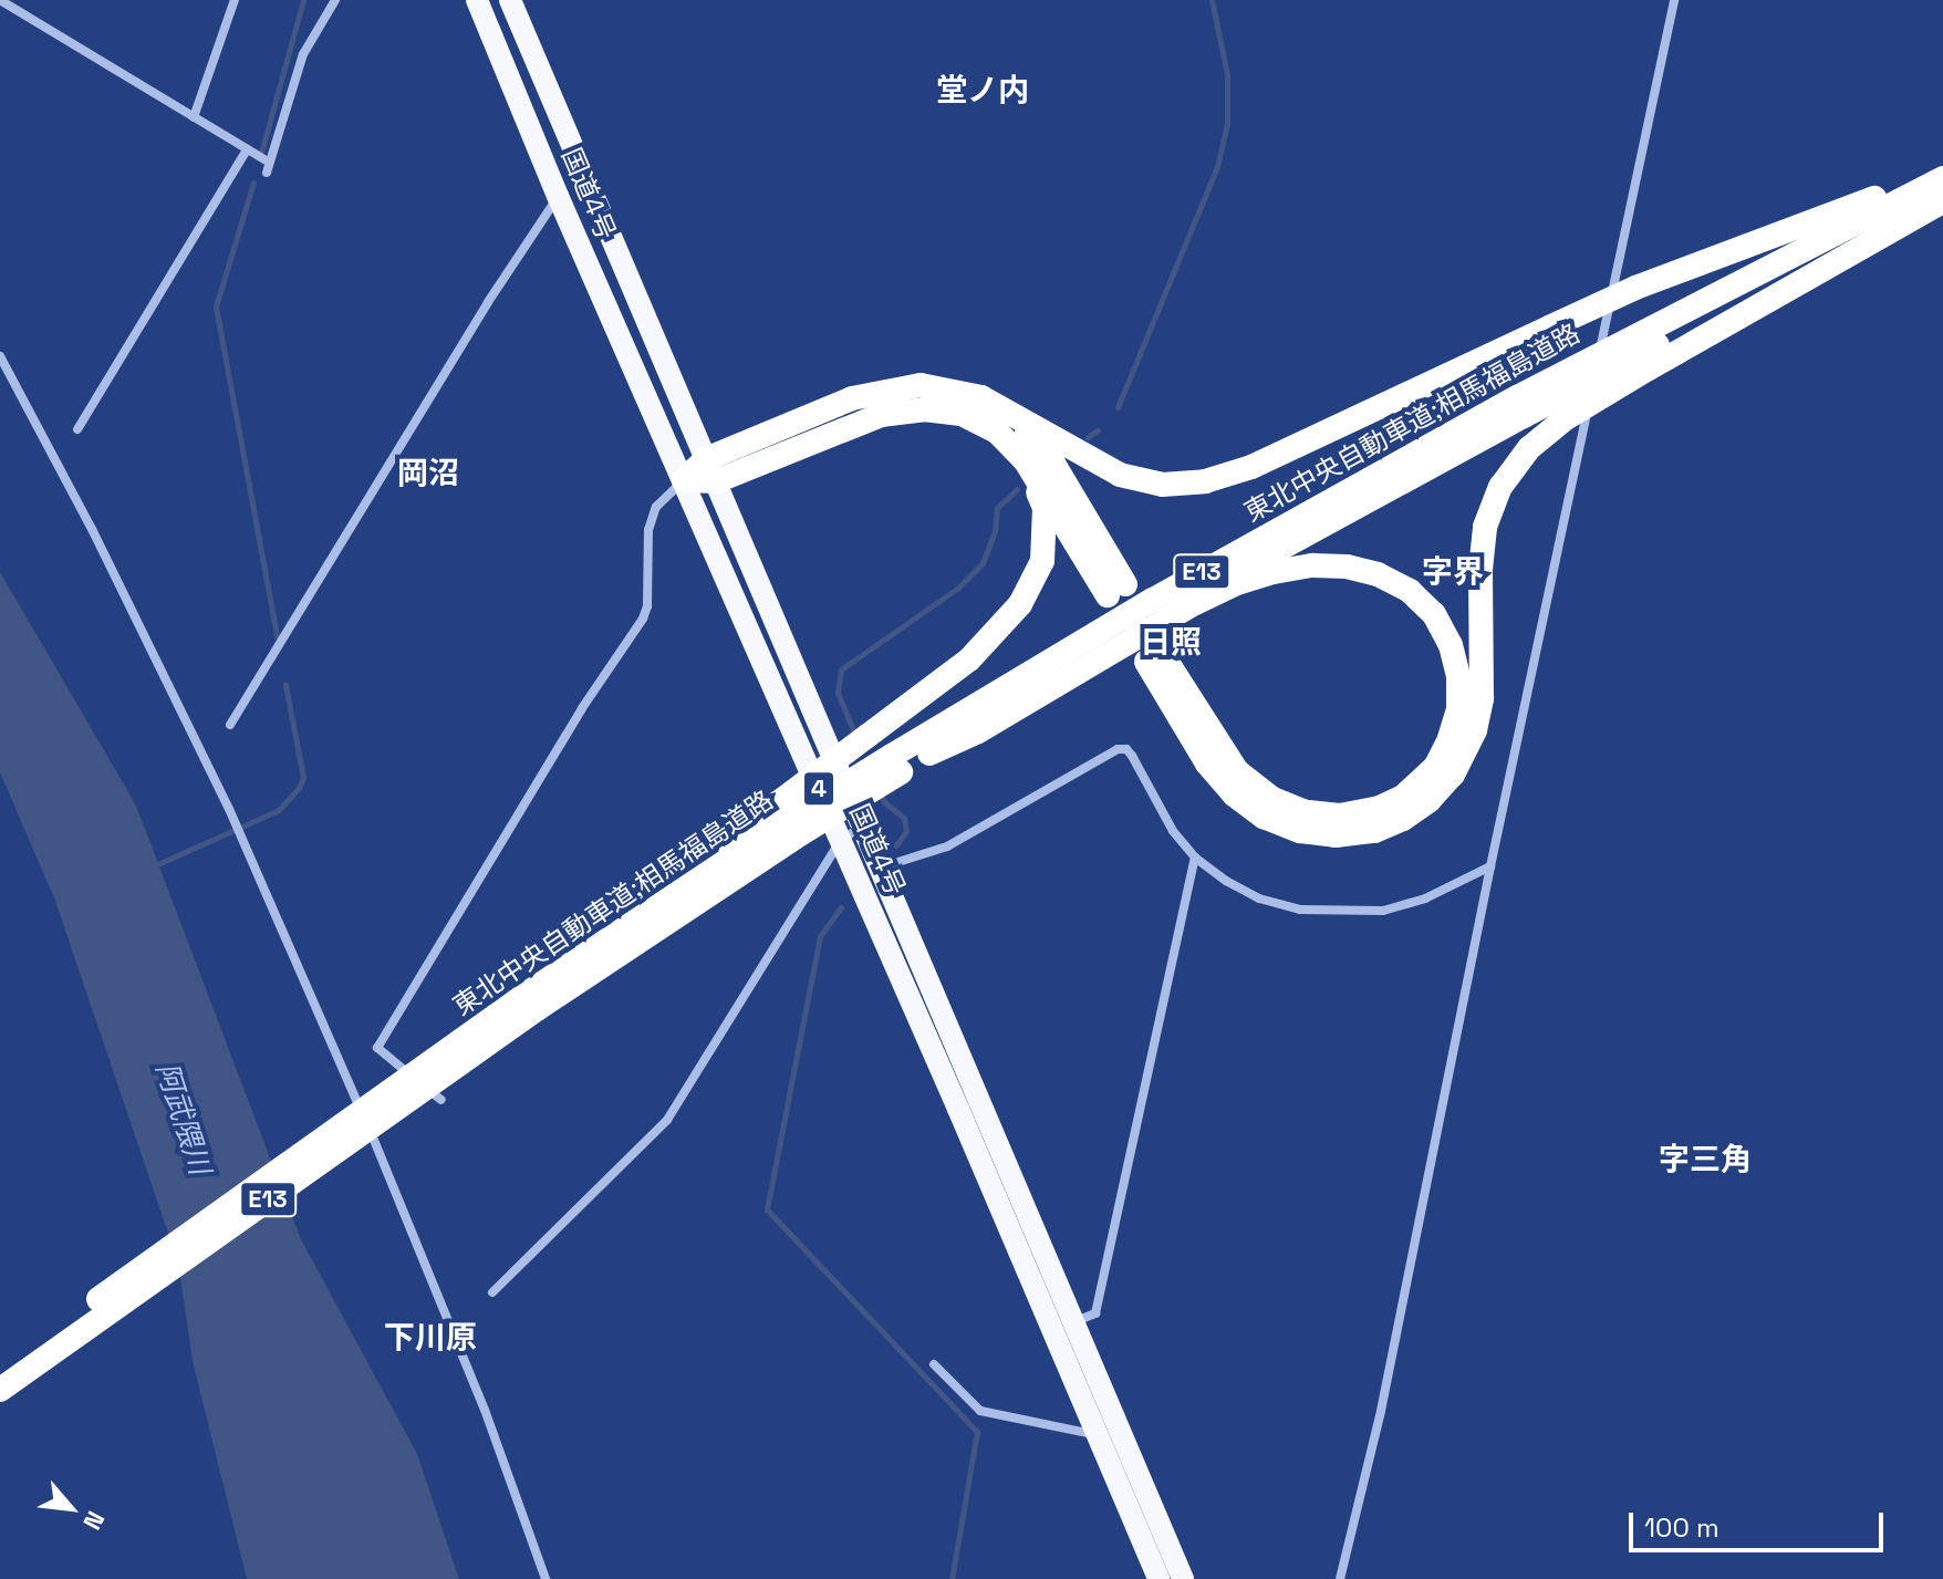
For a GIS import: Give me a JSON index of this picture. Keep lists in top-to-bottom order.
{
  "streets": {
    "highway": [
      "国道4号",
      "東北中央自動車道;相馬福島道路",
      "E13",
      "4"
    ]
  },
  "districts": [
    "堂ノ内",
    "岡沼",
    "字界",
    "日照",
    "字三角",
    "下川原"
  ],
  "water": ["阿武隈川"],
  "scale_bar": "100 m",
  "north": "bottom right"
}
